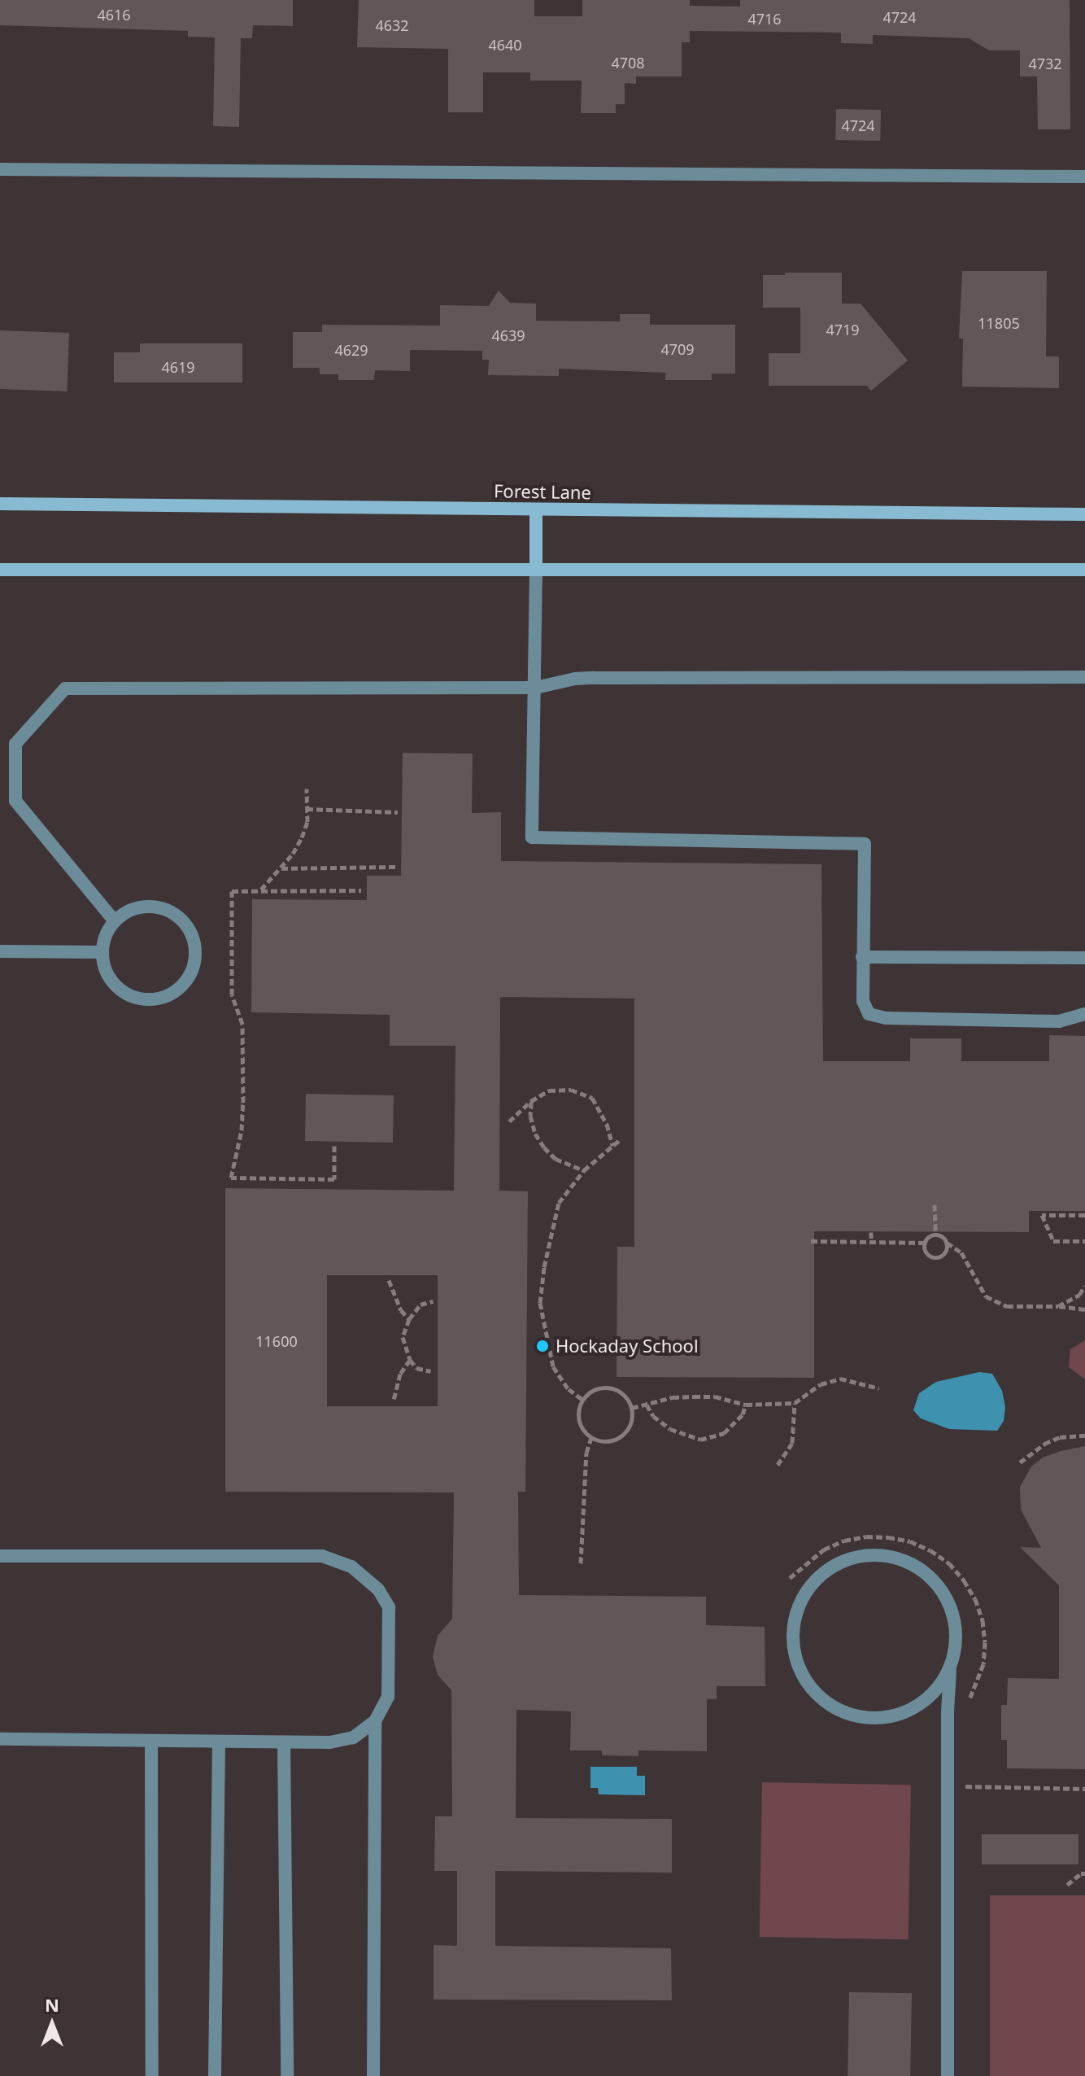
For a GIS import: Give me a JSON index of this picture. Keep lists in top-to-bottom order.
{
  "streets": {
    "main road": ["Forest Lane"]
  },
  "places": ["Hockaday School"],
  "house_numbers": [
    "4616",
    "4724",
    "4716",
    "4632",
    "4640",
    "4708",
    "4732",
    "4724",
    "11805",
    "4719",
    "4639",
    "4709",
    "4629",
    "4619",
    "11600"
  ],
  "north": "top"
}
